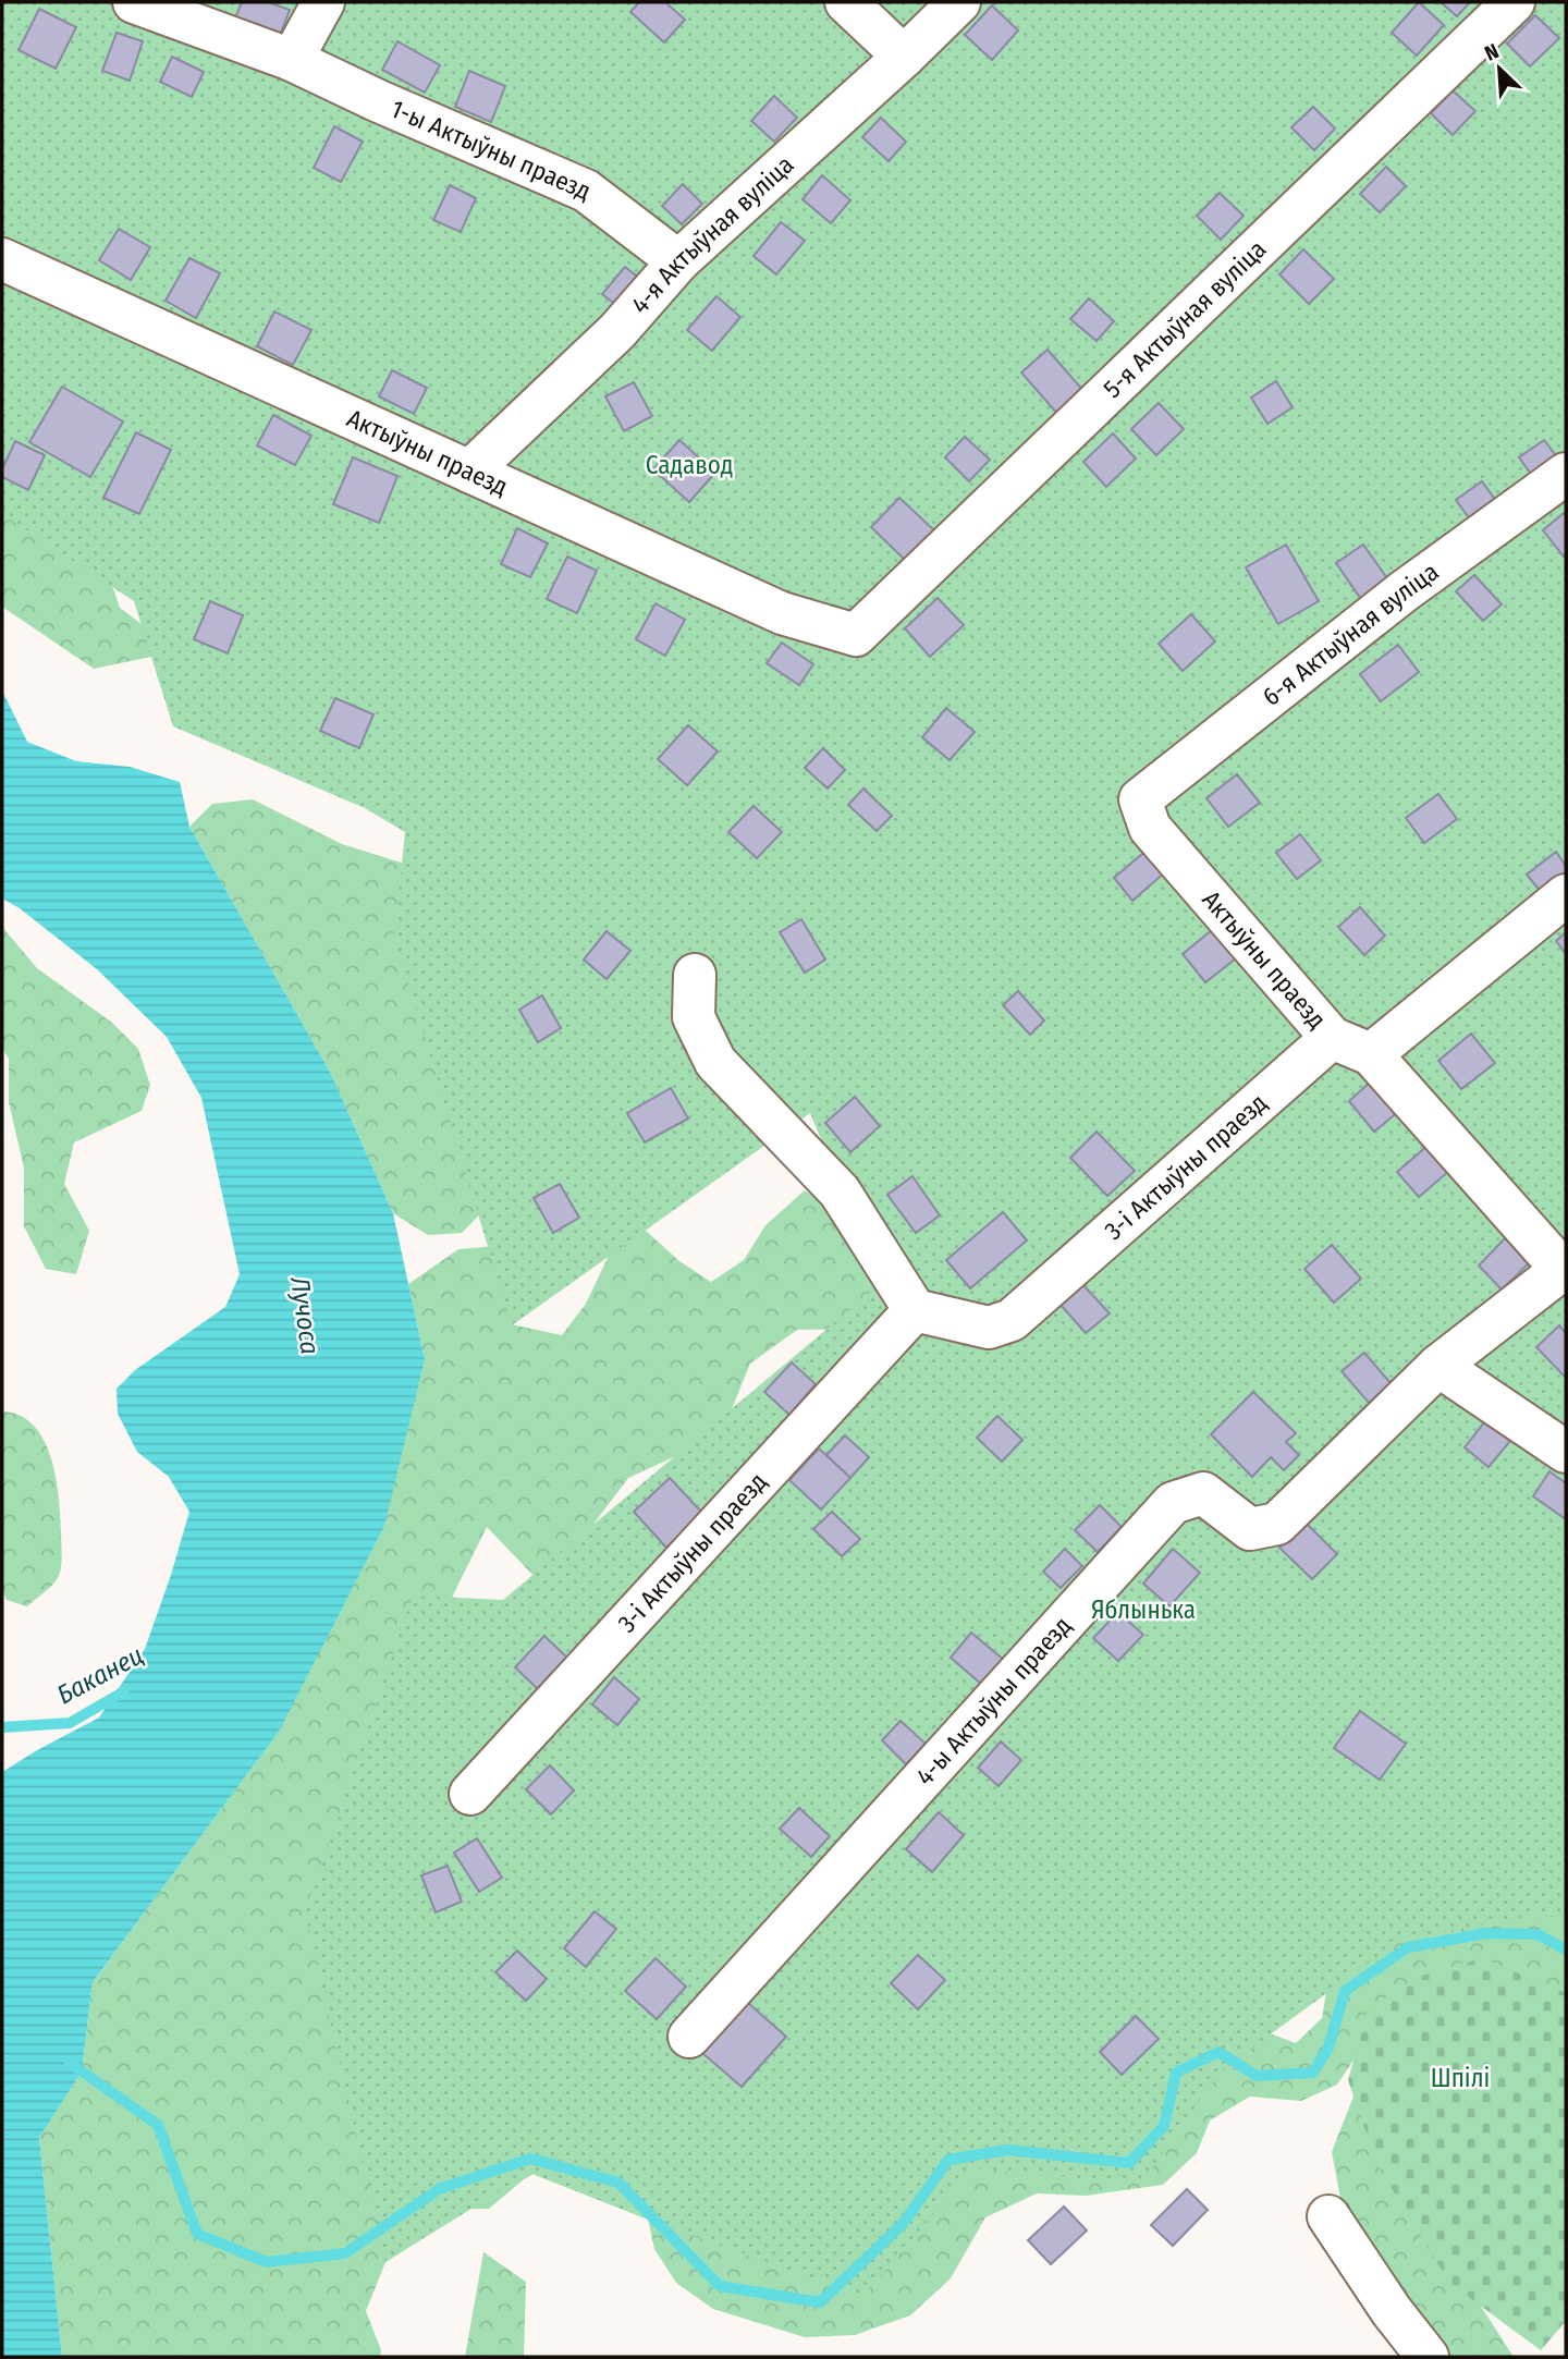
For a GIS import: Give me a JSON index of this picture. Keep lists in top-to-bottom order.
{
  "streets": {
    "lane": [
      "1-ы Актыўны праезд",
      "4-я Актыўная вуліца",
      "5-я Актыўная вуліца",
      "Актыўны праезд",
      "6-я Актыўная вуліца",
      "3-і Актыўны праезд",
      "4-ы Актыўны праезд"
    ]
  },
  "crossings": [
    ["1-ы Актыўны праезд", "4-я Актыўная вуліца"],
    ["4-я Актыўная вуліца", "Актыўны праезд"],
    ["5-я Актыўная вуліца", "Актыўны праезд"],
    ["Актыўны праезд", "6-я Актыўная вуліца"],
    ["Актыўны праезд", "3-і Актыўны праезд"],
    ["Актыўны праезд", "4-ы Актыўны праезд"]
  ],
  "water": ["Лучоса", "Баканец"],
  "parks": ["Садавод", "Яблынька", "Шпілі"],
  "north": "top left"
}
